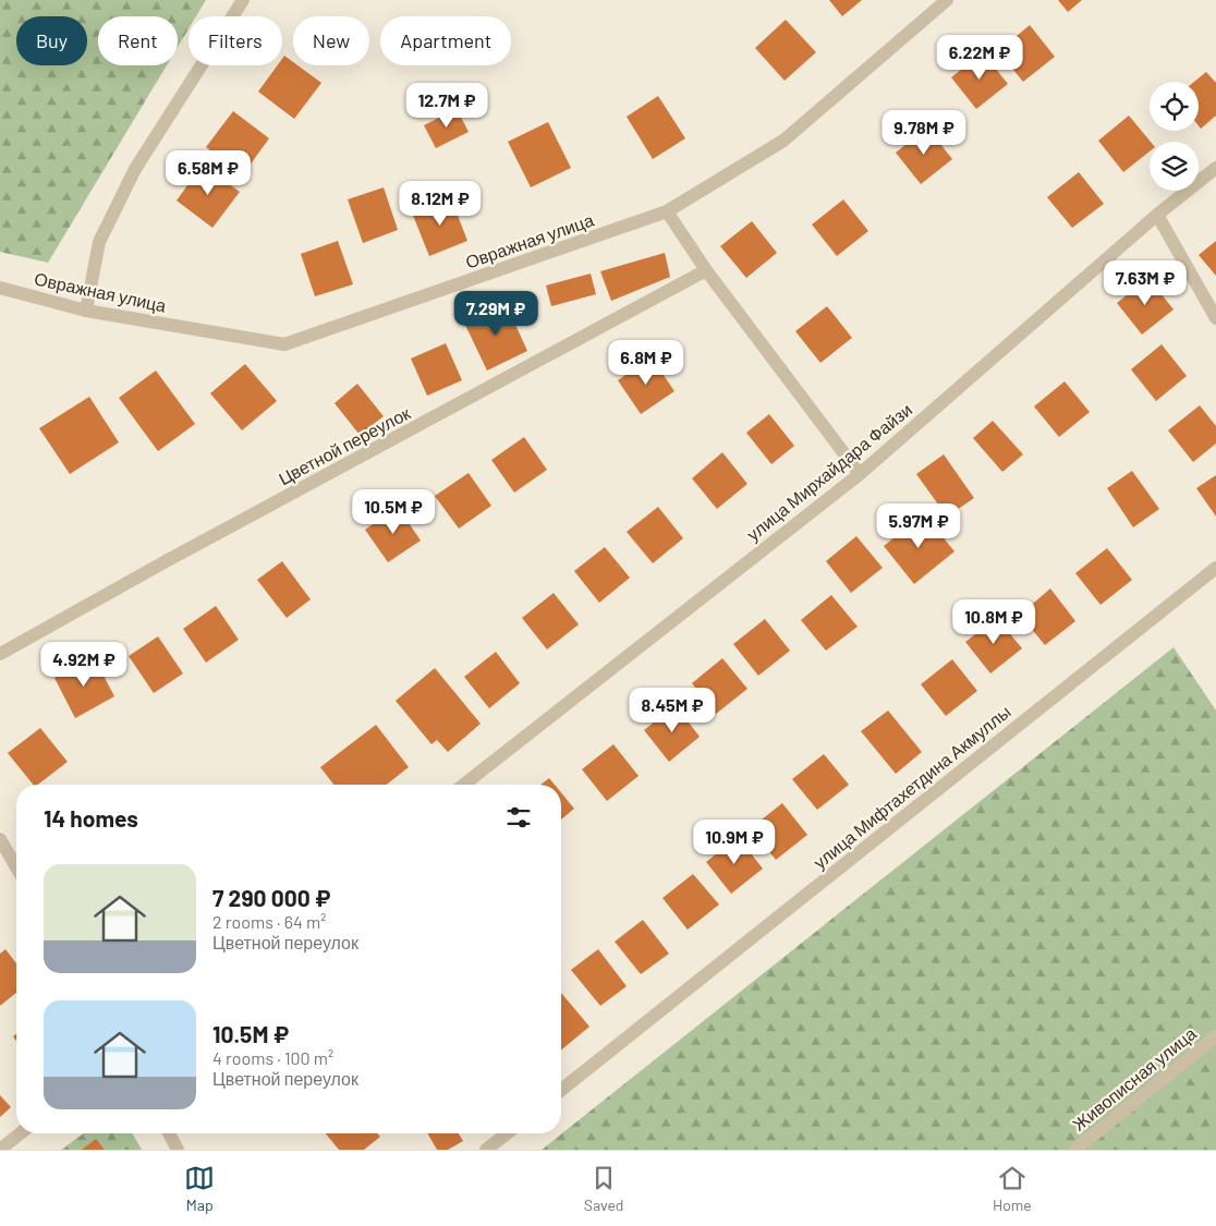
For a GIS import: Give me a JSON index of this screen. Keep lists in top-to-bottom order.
{
  "streets": {
    "street": [
      "Овражная улица",
      "Цветной переулок",
      "улица Мирхайдара Файзи",
      "улица Мифтахетдина Акмуллы",
      "Живописная улица"
    ]
  },
  "page": {
    "chip": [
      "Buy",
      "Rent",
      "Filters",
      "New",
      "Apartment"
    ],
    "price": [
      "6.22M ₽",
      "12.7M ₽",
      "9.78M ₽",
      "6.58M ₽",
      "8.12M ₽",
      "7.63M ₽",
      "7.29M ₽",
      "6.8M ₽",
      "10.5M ₽",
      "5.97M ₽",
      "10.8M ₽",
      "4.92M ₽",
      "8.45M ₽",
      "10.9M ₽"
    ],
    "heading": "14 homes",
    "list": [
      {
        "name": "7 290 000 ₽",
        "note": "2 rooms · 64 m² · Цветной переулок"
      },
      {
        "name": "10.5M ₽",
        "note": "4 rooms · 100 m² · Цветной переулок"
      }
    ],
    "tabs": ["Map", "Saved", "Home"]
  }
}
